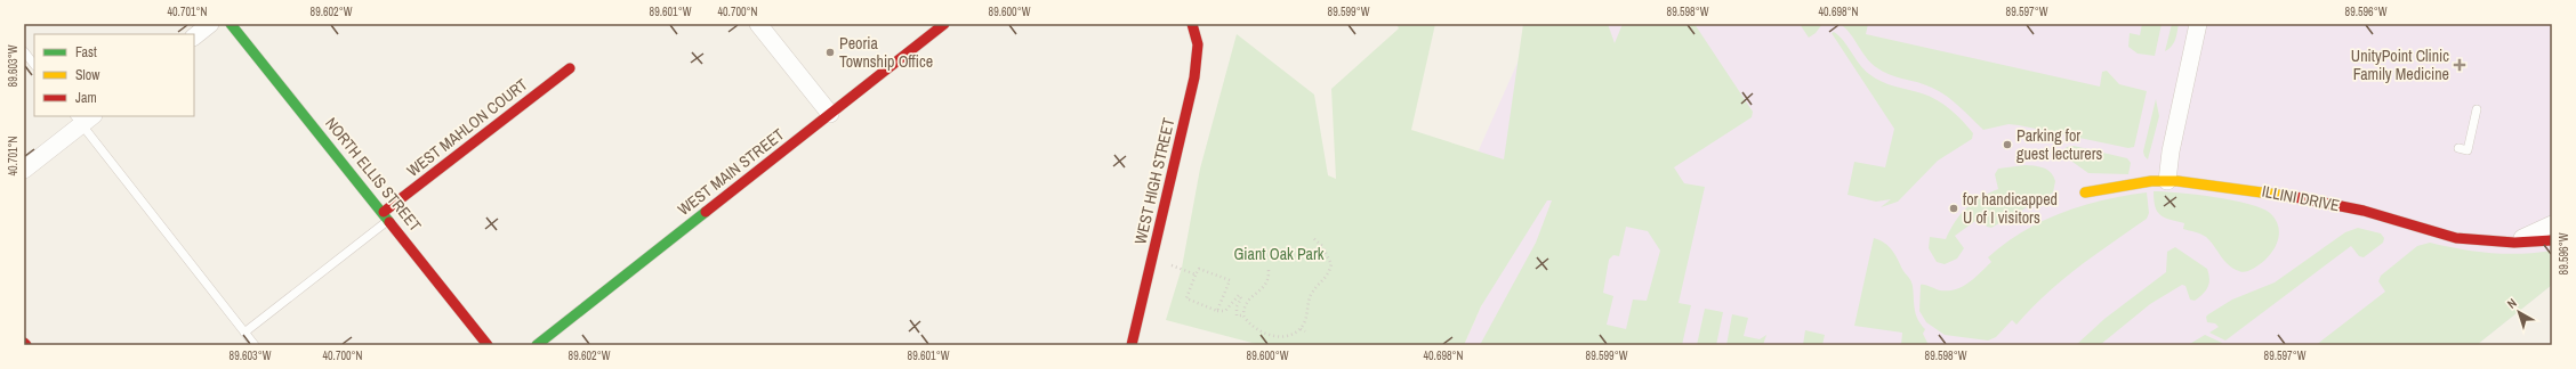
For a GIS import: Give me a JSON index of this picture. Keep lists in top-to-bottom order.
{
  "streets": {
    "street": [
      "WEST MAHLON COURT",
      "WEST MAIN STREET",
      "NORTH ELLIS STREET",
      "WEST HIGH STREET",
      "ILLINI DRIVE"
    ]
  },
  "crossings": [
    ["WEST MAHLON COURT", "NORTH ELLIS STREET"]
  ],
  "parks": ["Giant Oak Park"],
  "places": {
    "other": ["Peoria Township Office", "Parking for guest lecturers", "for handicapped U of I visitors"],
    "health": ["UnityPoint Clinic Family Medicine"]
  },
  "legend": ["Fast", "Slow", "Jam"],
  "north": "top left",
  "coordinates": [
    "40.701°N",
    "89.602°W",
    "89.601°W",
    "40.700°N",
    "89.600°W",
    "89.599°W",
    "89.598°W",
    "40.698°N",
    "89.597°W",
    "89.596°W",
    "89.603°W"
  ]
}
